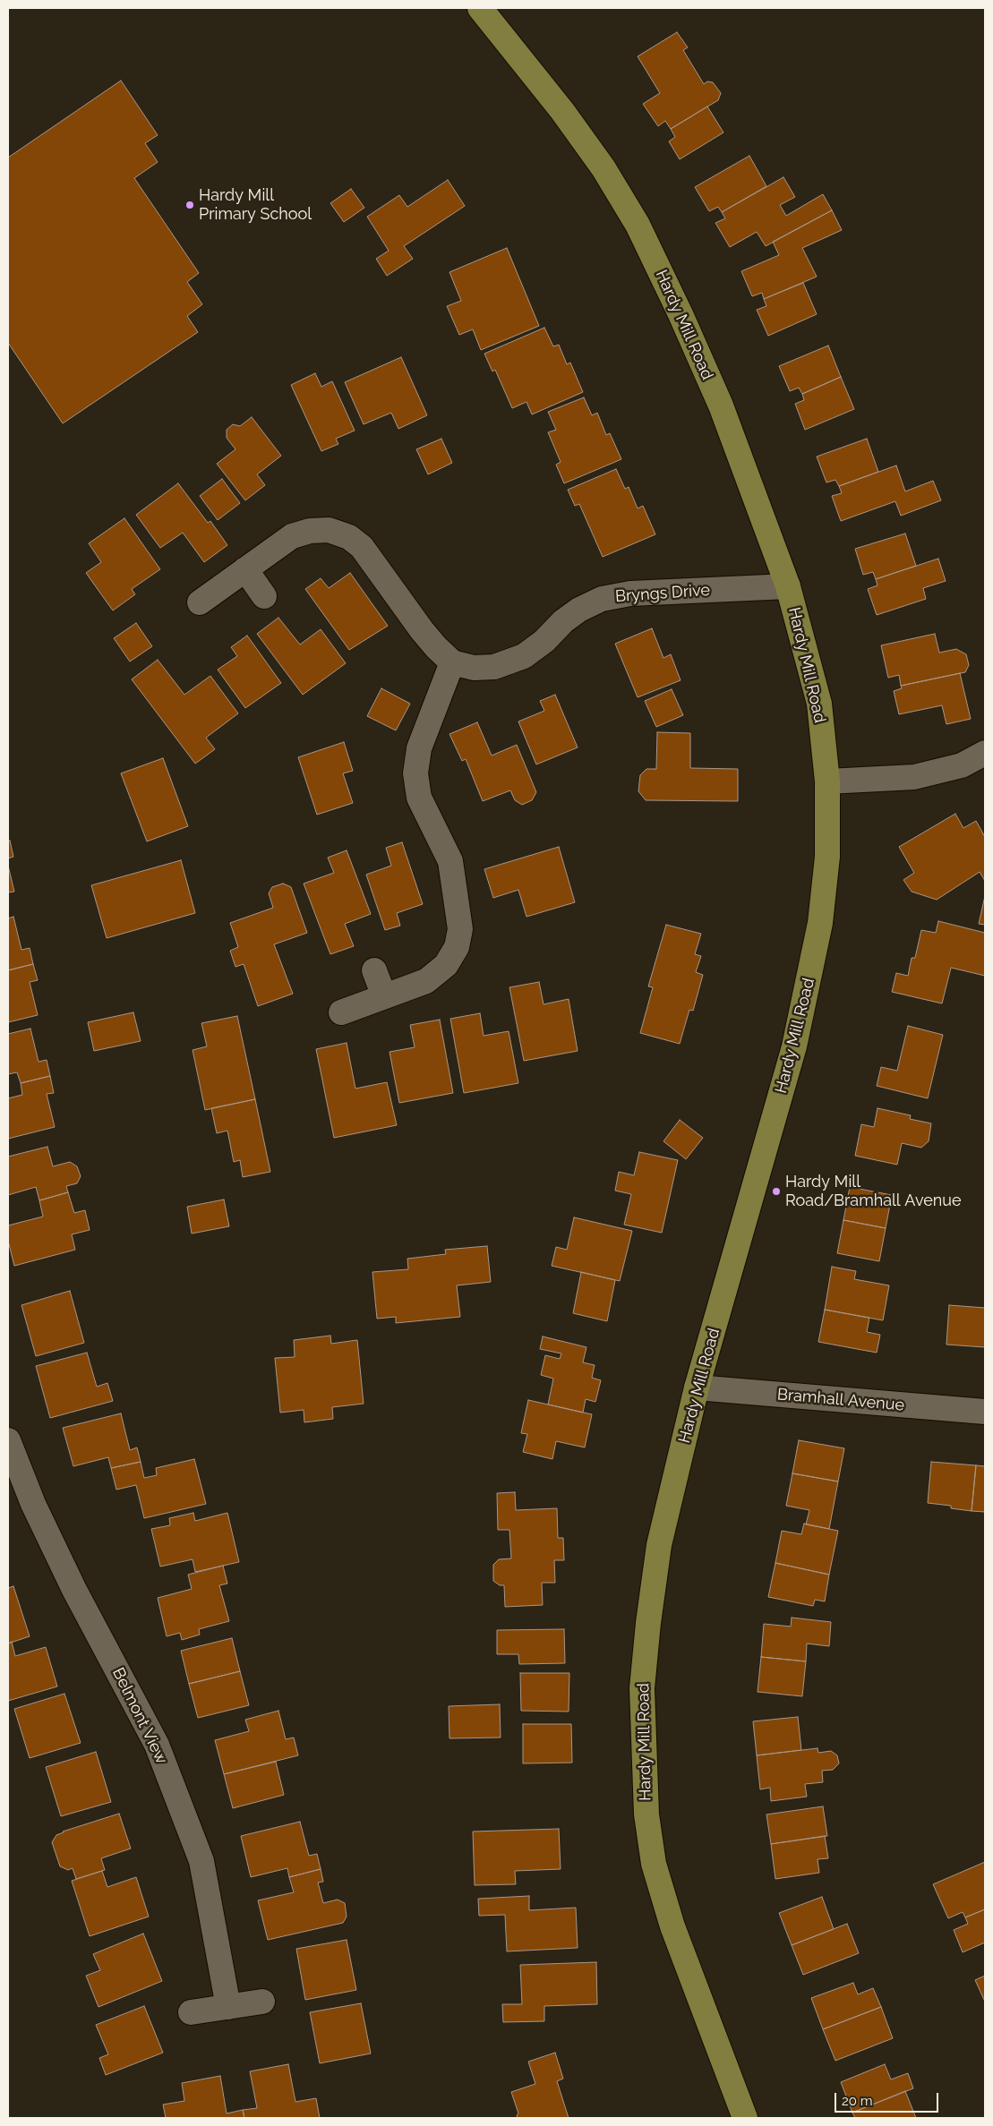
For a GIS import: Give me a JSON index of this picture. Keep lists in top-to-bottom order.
{
  "streets": {
    "main road": ["Hardy Mill Road"],
    "street": ["Bryngs Drive", "Bramhall Avenue", "Belmont View"]
  },
  "crossings": [
    ["Hardy Mill Road", "Bryngs Drive"],
    ["Hardy Mill Road", "Bramhall Avenue"]
  ],
  "places": ["Hardy Mill Primary School", "Hardy Mill Road/Bramhall Avenue"],
  "scale_bar": "20 m"
}
